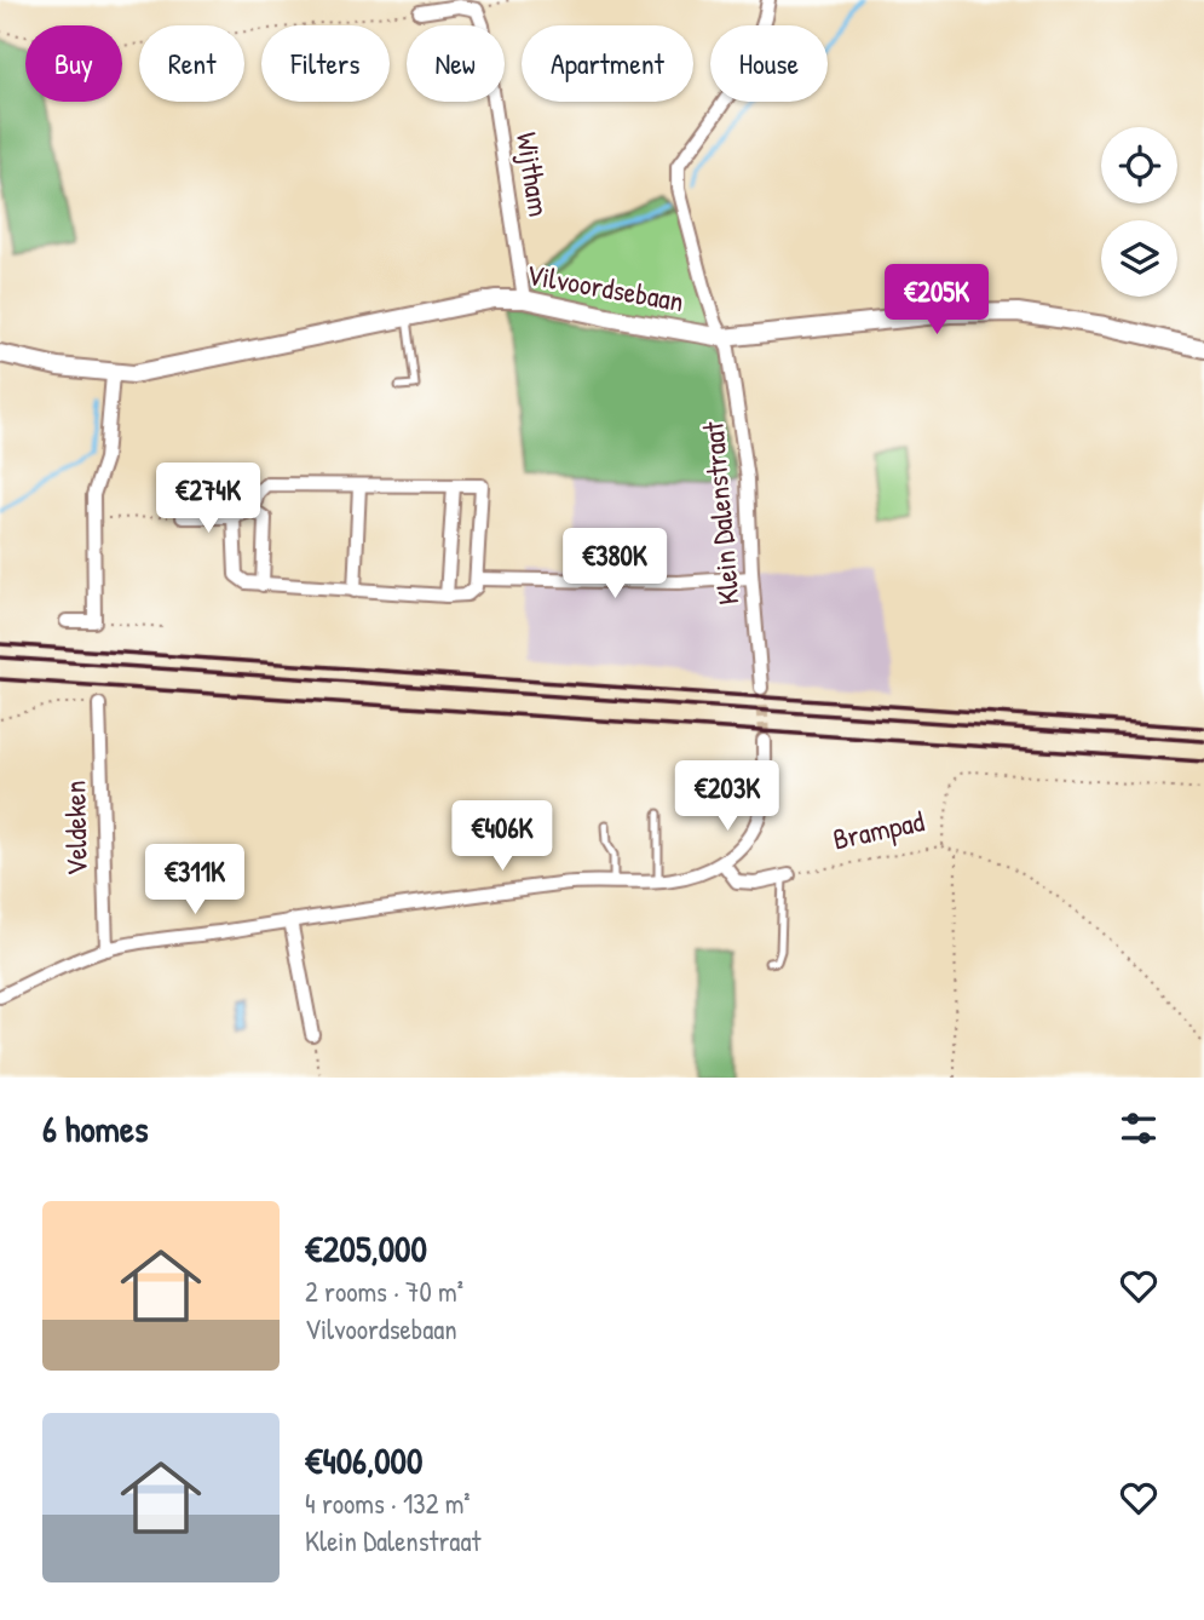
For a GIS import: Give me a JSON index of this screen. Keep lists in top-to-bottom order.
{
  "streets": {
    "street": [
      "Wijtham",
      "Vilvoordsebaan",
      "Klein Dalenstraat",
      "Veldeken"
    ],
    "path": ["Brampad"]
  },
  "crossings": [
    ["Wijtham", "Vilvoordsebaan"],
    ["Vilvoordsebaan", "Klein Dalenstraat"]
  ],
  "page": {
    "chip": [
      "Buy",
      "Rent",
      "Filters",
      "New",
      "Apartment",
      "House"
    ],
    "price": [
      "€205K",
      "€274K",
      "€380K",
      "€203K",
      "€406K",
      "€311K"
    ],
    "heading": "6 homes",
    "list": [
      {
        "name": "€205,000",
        "note": "2 rooms · 70 m² · Vilvoordsebaan"
      },
      {
        "name": "€406,000",
        "note": "4 rooms · 132 m² · Klein Dalenstraat"
      }
    ]
  }
}
